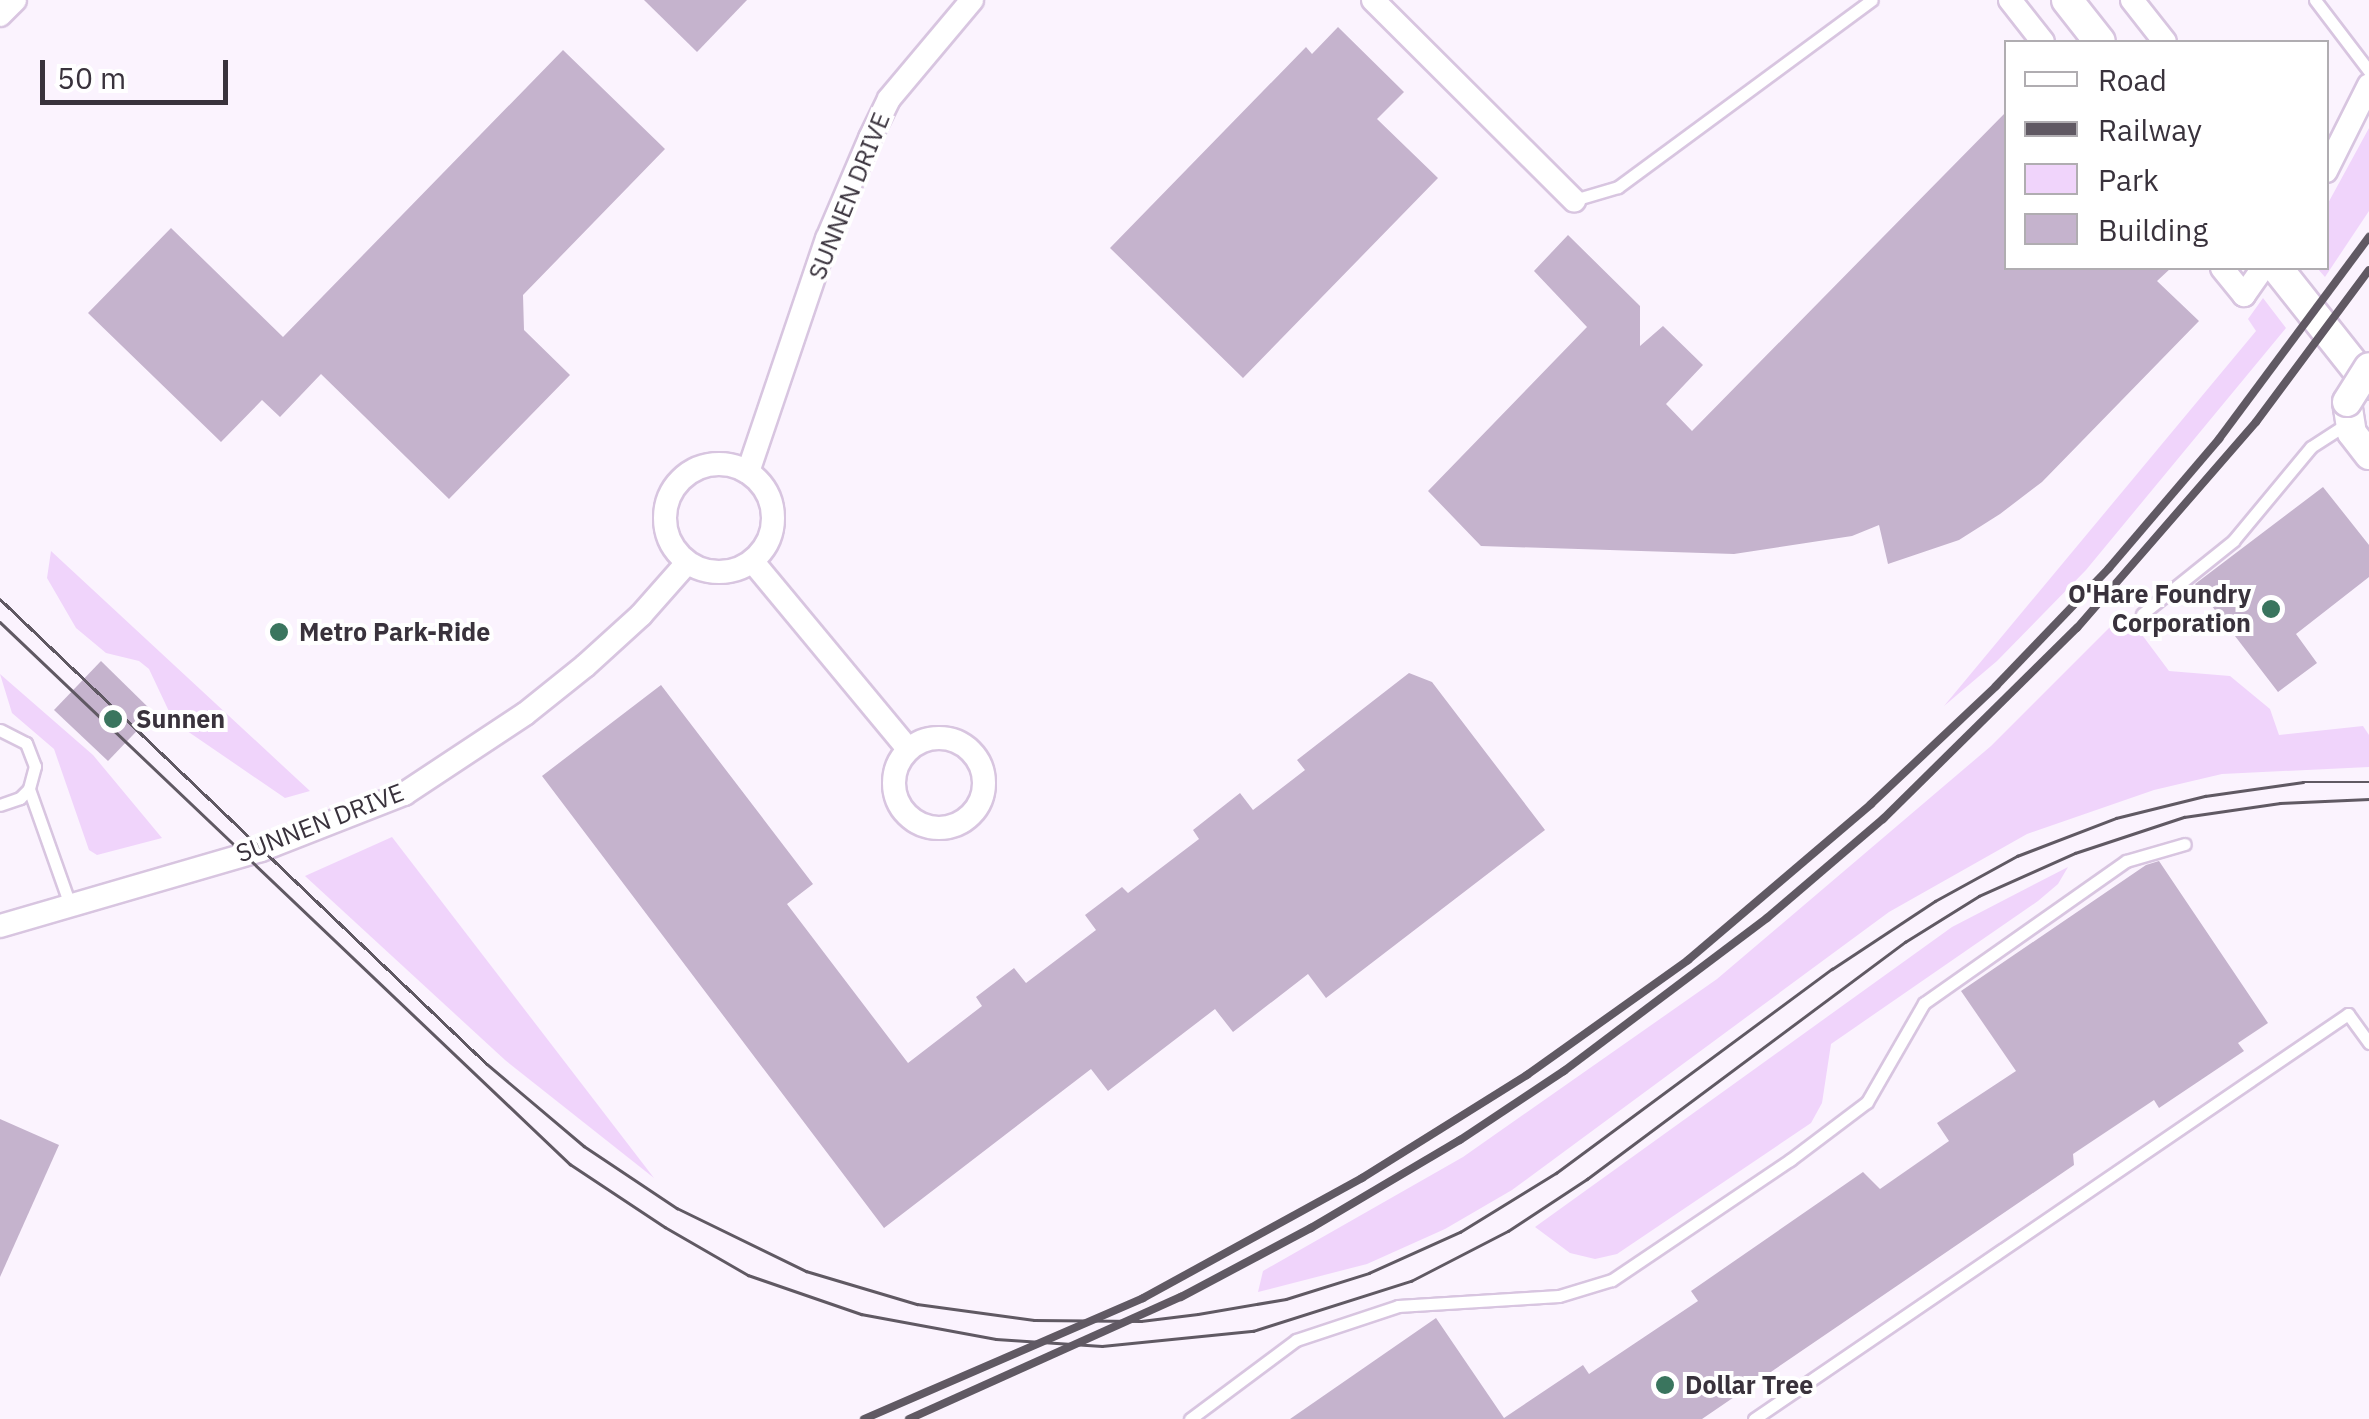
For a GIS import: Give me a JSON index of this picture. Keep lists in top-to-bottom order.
{
  "streets": {
    "street": ["SUNNEN DRIVE"]
  },
  "places": [
    "O'Hare Foundry Corporation",
    "Metro Park-Ride",
    "Sunnen",
    "Dollar Tree"
  ],
  "legend": [
    "Road",
    "Railway",
    "Park",
    "Building"
  ],
  "scale_bar": "50 m"
}
